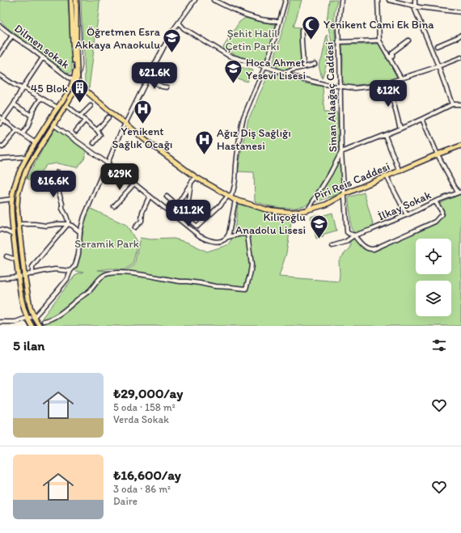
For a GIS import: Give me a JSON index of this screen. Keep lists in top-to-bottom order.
{
  "streets": {
    "main road": ["Piri Reis Caddesi"],
    "street": ["Dilmen sokak", "Sinan Alaağaç Caddesi", "İlkay Sokak"]
  },
  "crossings": [
    ["Dilmen sokak", "Piri Reis Caddesi"],
    ["Sinan Alaağaç Caddesi", "Piri Reis Caddesi"]
  ],
  "parks": ["Şehit Halil Çetin Parkı", "Seramik Park"],
  "places": {
    "mosque": ["Yenikent Cami Ek Bina"],
    "school or university": ["Öğretmen Esra Akkaya Anaokulu", "Hoca Ahmet Yesevi Lisesi", "Kılıçoğlu Anadolu Lisesi"],
    "building": ["45 Blok"],
    "hospital": ["Yenikent Sağlık Ocağı", "Ağız Diş Sağlığı Hastanesi"]
  },
  "page": {
    "price": [
      "₺21.6K",
      "₺12K",
      "₺29K",
      "₺16.6K",
      "₺11.2K"
    ],
    "heading": "5 ilan",
    "list": [
      {
        "name": "₺29,000/ay",
        "note": "5 oda · 158 m² · Verda Sokak"
      },
      {
        "name": "₺16,600/ay",
        "note": "3 oda · 86 m² · Daire"
      }
    ]
  }
}
